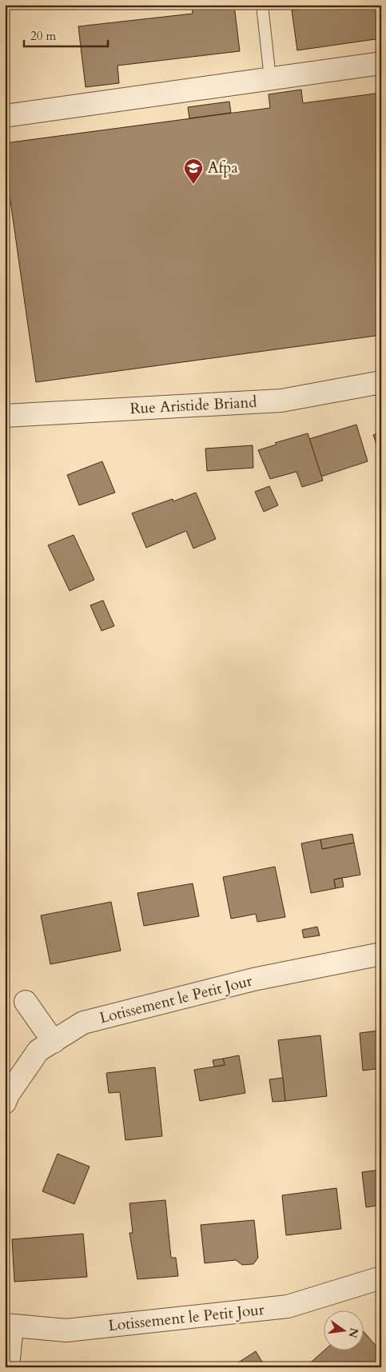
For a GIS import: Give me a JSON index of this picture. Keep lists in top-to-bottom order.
{
  "streets": {
    "street": ["Rue Aristide Briand", "Lotissement le Petit Jour"]
  },
  "places": {
    "school or university": ["Afpa"]
  },
  "scale_bar": "20 m",
  "north": "right"
}
